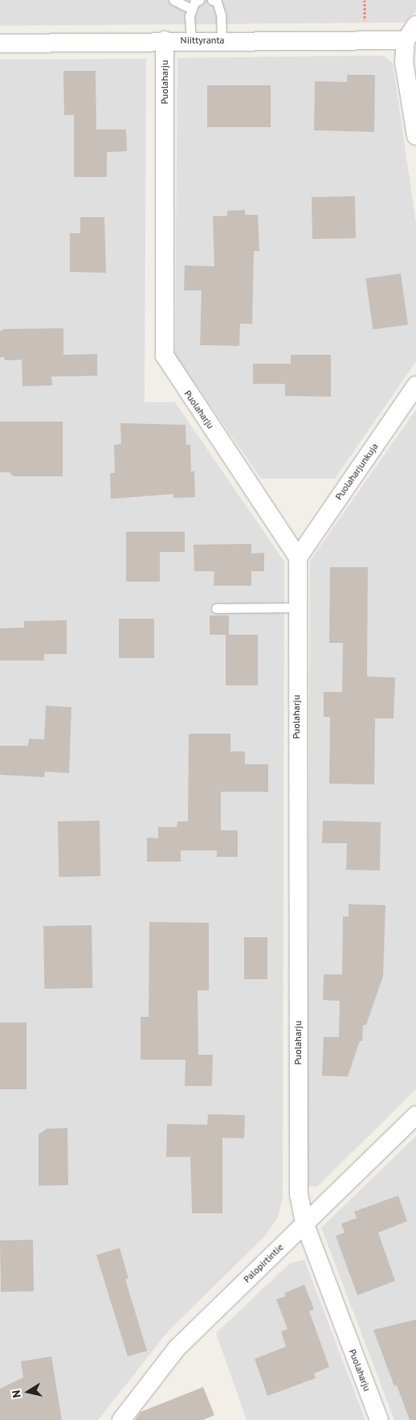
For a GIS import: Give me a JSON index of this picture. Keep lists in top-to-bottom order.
{
  "streets": {
    "street": [
      "Niittyranta",
      "Puolaharju",
      "Puolaharjunkuja",
      "Palopirtintie"
    ]
  },
  "crossings": [
    ["Niittyranta", "Puolaharju"],
    ["Puolaharju", "Puolaharjunkuja"],
    ["Puolaharju", "Palopirtintie"]
  ],
  "north": "left"
}
